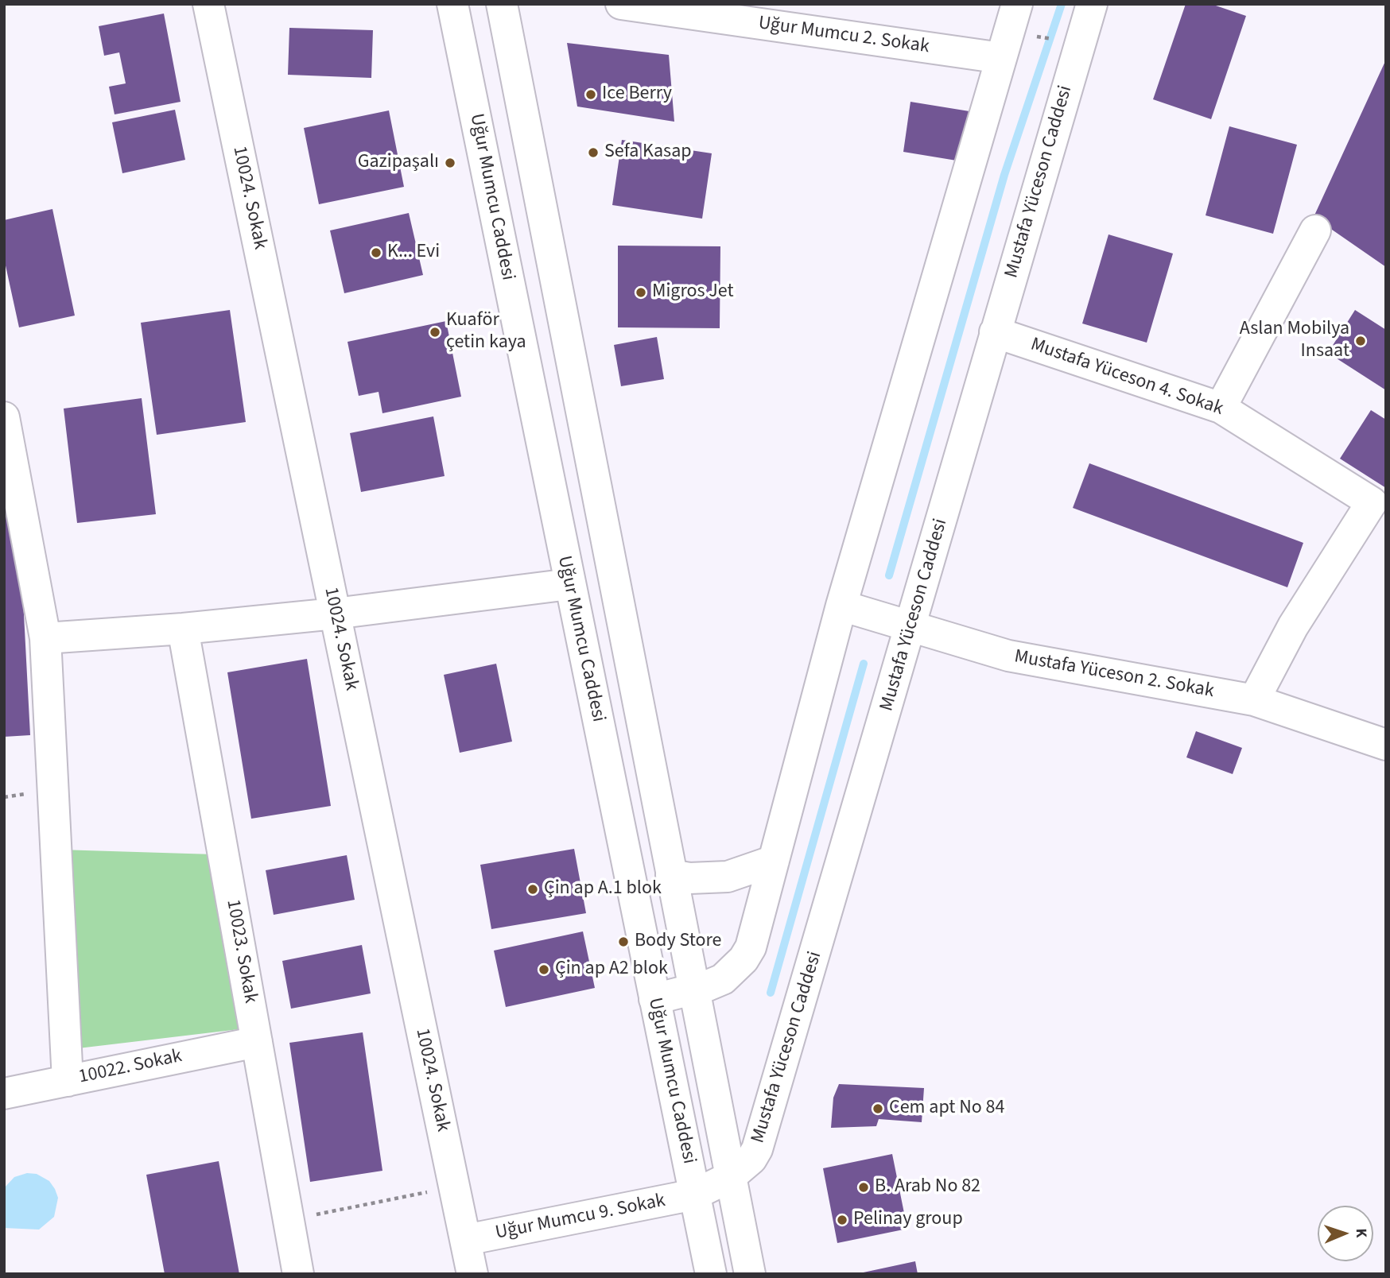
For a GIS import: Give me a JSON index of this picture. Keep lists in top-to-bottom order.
{
  "streets": {
    "street": [
      "Uğur Mumcu 2. Sokak",
      "Mustafa Yüceson Caddesi",
      "Uğur Mumcu Caddesi",
      "10024. Sokak",
      "Mustafa Yüceson 4. Sokak",
      "Mustafa Yüceson 2. Sokak",
      "10023. Sokak",
      "10022. Sokak",
      "Uğur Mumcu 9. Sokak"
    ]
  },
  "crossings": [
    ["Mustafa Yüceson Caddesi", "Uğur Mumcu Caddesi"],
    ["Mustafa Yüceson Caddesi", "Mustafa Yüceson 4. Sokak"],
    ["Mustafa Yüceson Caddesi", "Mustafa Yüceson 2. Sokak"],
    ["Mustafa Yüceson Caddesi", "Uğur Mumcu 9. Sokak"],
    ["Uğur Mumcu Caddesi", "Uğur Mumcu 9. Sokak"],
    ["10024. Sokak", "Uğur Mumcu 9. Sokak"],
    ["Mustafa Yüceson 4. Sokak", "Mustafa Yüceson 2. Sokak"],
    ["10023. Sokak", "10022. Sokak"]
  ],
  "places": [
    "Ice Berry",
    "Sefa Kasap",
    "Gazipaşalı",
    "K... Evi",
    "Migros Jet",
    "Kuaför çetin kaya",
    "Aslan Mobilya Insaat",
    "Çin ap A.1 blok",
    "Body Store",
    "Çin ap A2 blok",
    "Cem apt No 84",
    "B. Arab No 82",
    "Pelinay group"
  ],
  "north": "right"
}
